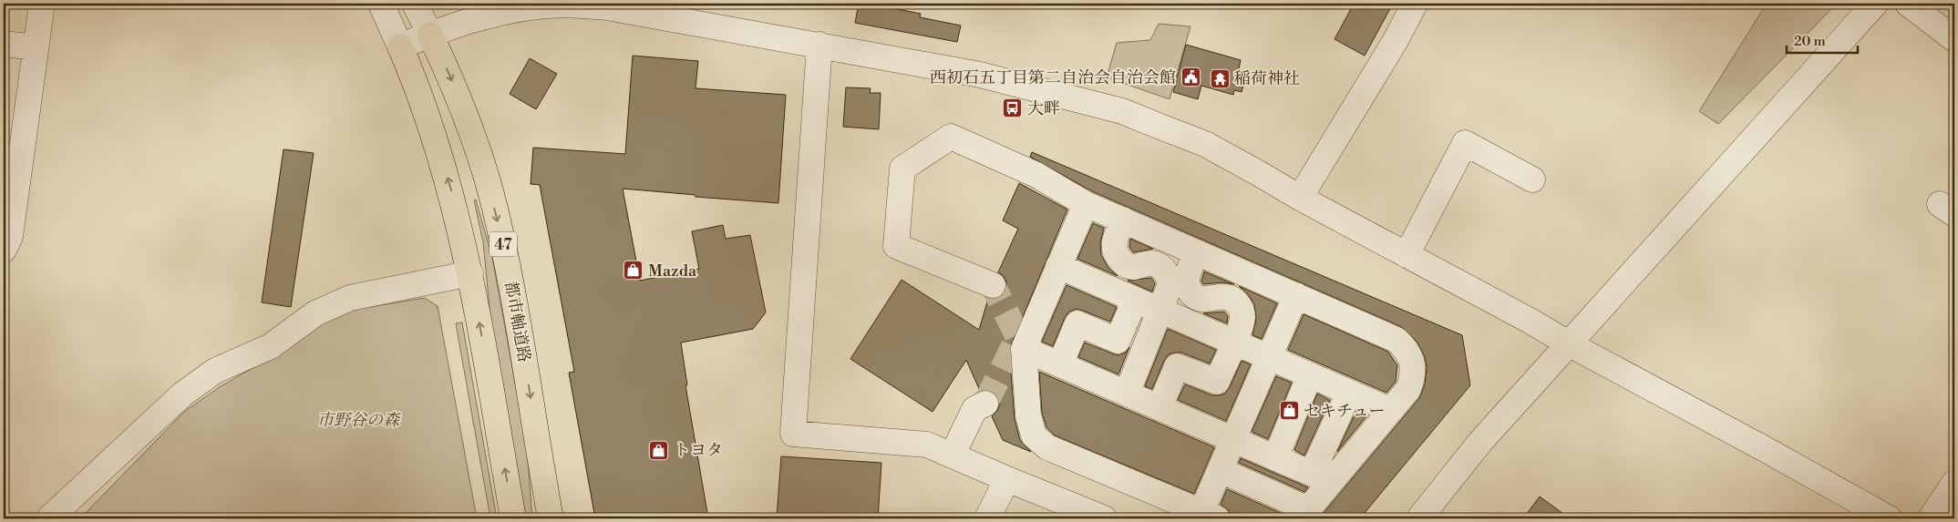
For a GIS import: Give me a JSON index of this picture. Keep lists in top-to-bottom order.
{
  "streets": {
    "main road": ["47", "都市軸道路"]
  },
  "one_way": ["都市軸道路"],
  "parks": ["市野谷の森"],
  "places": {
    "public building": ["西初石五丁目第二自治会自治会館"],
    "temple": ["稲荷神社"],
    "bus stop": ["大畔"],
    "shop": ["Mazda", "セキチュー", "トヨタ"]
  },
  "scale_bar": "20 m"
}
